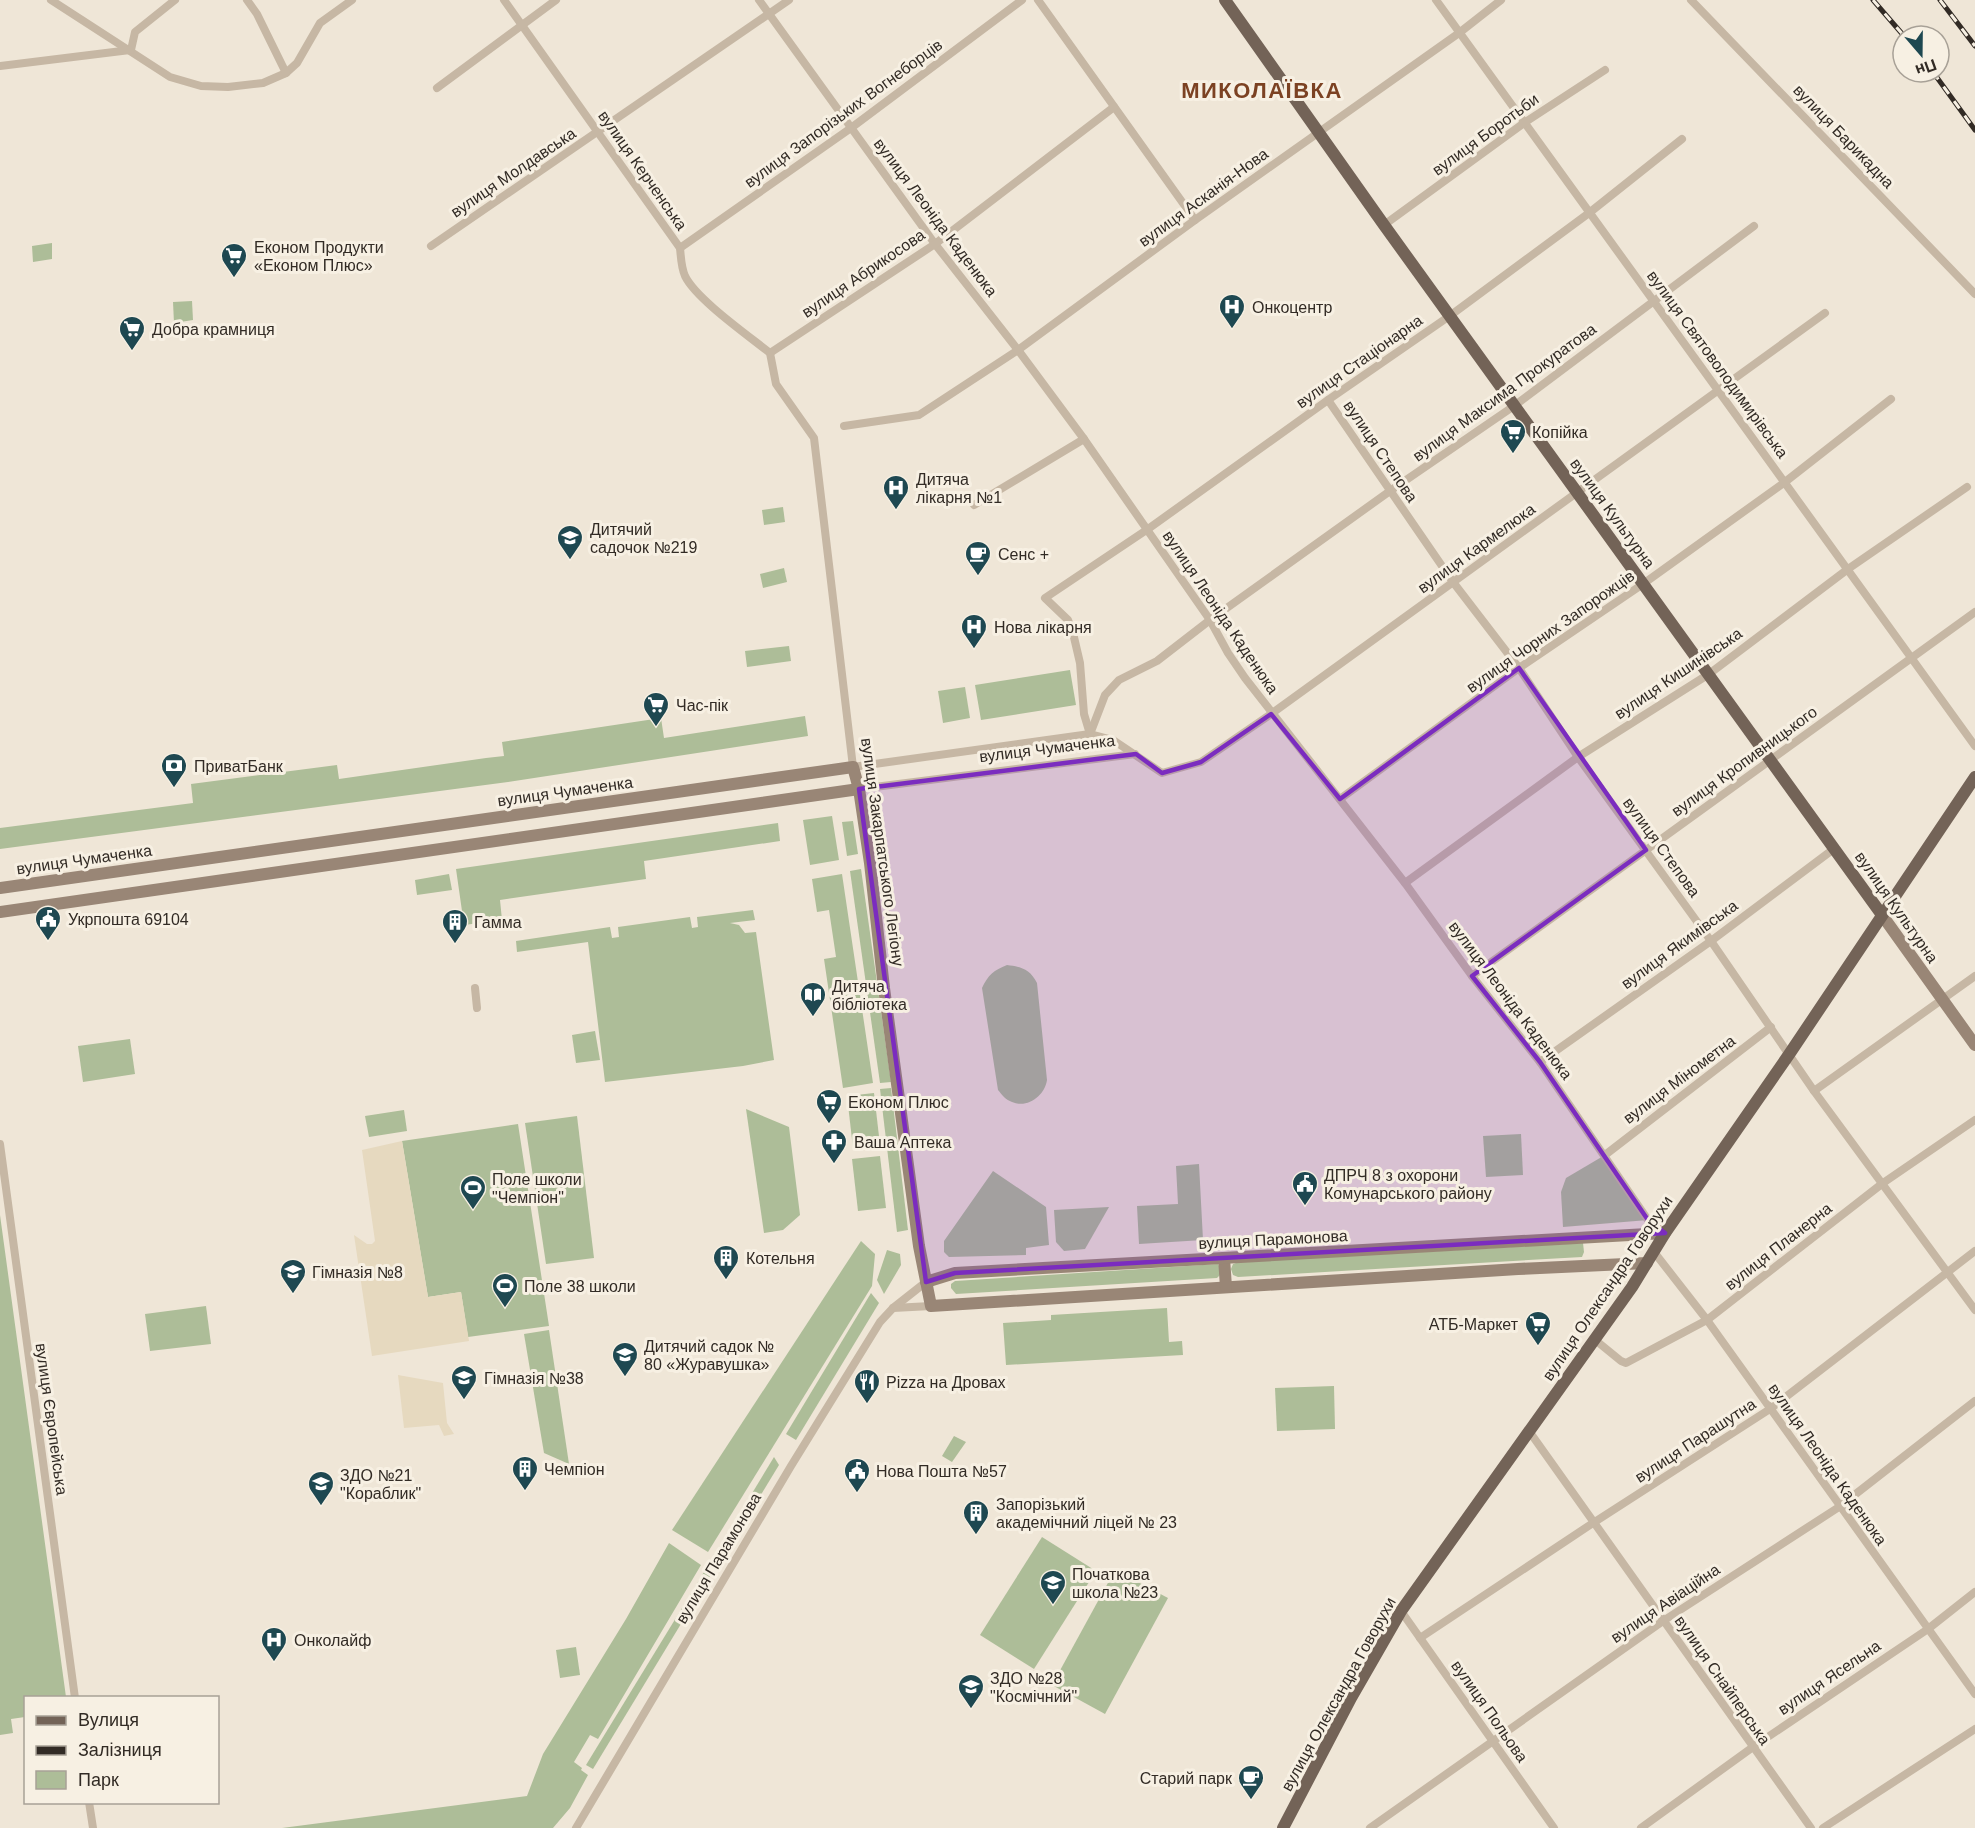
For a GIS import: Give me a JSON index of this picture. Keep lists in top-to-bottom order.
{
  "streets": {
    "main road": ["вулиця Культурна", "вулиця Олександра Говорухи"],
    "street": [
      "вулиця Запорізьких Вогнеборців",
      "вулиця Боротьби",
      "вулиця Барикадна",
      "вулиця Керченська",
      "вулиця Молдавська",
      "вулиця Асканія-Нова",
      "вулиця Леоніда Каденюка",
      "вулиця Абрикосова",
      "вулиця Стаціонарна",
      "вулиця Святоволодимирівська",
      "вулиця Максима Прокуратова",
      "вулиця Степова",
      "вулиця Кармелюка",
      "вулиця Чорних Запорожців",
      "вулиця Кишинівська",
      "вулиця Чумаченка",
      "вулиця Кропивницького",
      "вулиця Закарпатського Легіону",
      "вулиця Якимівська",
      "вулиця Мінометна",
      "вулиця Парамонова",
      "вулиця Планерна",
      "вулиця Європейська",
      "вулиця Парашутна",
      "вулиця Авіаційна",
      "вулиця Ясельна",
      "вулиця Снайперська",
      "вулиця Польова"
    ]
  },
  "crossings": [
    ["вулиця Запорізьких Вогнеборців", "вулиця Керченська"],
    ["вулиця Запорізьких Вогнеборців", "вулиця Леоніда Каденюка"],
    ["вулиця Боротьби", "вулиця Святоволодимирівська"],
    ["вулиця Боротьби", "вулиця Культурна"],
    ["вулиця Керченська", "вулиця Молдавська"],
    ["вулиця Керченська", "вулиця Абрикосова"],
    ["вулиця Керченська", "вулиця Закарпатського Легіону"],
    ["вулиця Молдавська", "вулиця Леоніда Каденюка"],
    ["вулиця Асканія-Нова", "вулиця Леоніда Каденюка"],
    ["вулиця Асканія-Нова", "вулиця Святоволодимирівська"],
    ["вулиця Асканія-Нова", "вулиця Культурна"],
    ["вулиця Леоніда Каденюка", "вулиця Абрикосова"],
    ["вулиця Леоніда Каденюка", "вулиця Стаціонарна"],
    ["вулиця Леоніда Каденюка", "вулиця Максима Прокуратова"],
    ["вулиця Леоніда Каденюка", "вулиця Кармелюка"],
    ["вулиця Леоніда Каденюка", "вулиця Чорних Запорожців"],
    ["вулиця Леоніда Каденюка", "вулиця Кишинівська"],
    ["вулиця Леоніда Каденюка", "вулиця Кропивницького"],
    ["вулиця Леоніда Каденюка", "вулиця Якимівська"],
    ["вулиця Леоніда Каденюка", "вулиця Мінометна"],
    ["вулиця Леоніда Каденюка", "вулиця Парамонова"],
    ["вулиця Леоніда Каденюка", "вулиця Планерна"],
    ["вулиця Леоніда Каденюка", "вулиця Олександра Говорухи"],
    ["вулиця Леоніда Каденюка", "вулиця Парашутна"],
    ["вулиця Леоніда Каденюка", "вулиця Авіаційна"],
    ["вулиця Леоніда Каденюка", "вулиця Ясельна"],
    ["вулиця Абрикосова", "вулиця Закарпатського Легіону"],
    ["вулиця Стаціонарна", "вулиця Святоволодимирівська"],
    ["вулиця Стаціонарна", "вулиця Максима Прокуратова"],
    ["вулиця Стаціонарна", "вулиця Степова"],
    ["вулиця Стаціонарна", "вулиця Культурна"],
    ["вулиця Стаціонарна", "вулиця Чумаченка"],
    ["вулиця Святоволодимирівська", "вулиця Максима Прокуратова"],
    ["вулиця Святоволодимирівська", "вулиця Кармелюка"],
    ["вулиця Святоволодимирівська", "вулиця Чорних Запорожців"],
    ["вулиця Святоволодимирівська", "вулиця Кишинівська"],
    ["вулиця Святоволодимирівська", "вулиця Кропивницького"],
    ["вулиця Максима Прокуратова", "вулиця Степова"],
    ["вулиця Максима Прокуратова", "вулиця Культурна"],
    ["вулиця Максима Прокуратова", "вулиця Чумаченка"],
    ["вулиця Степова", "вулиця Кармелюка"],
    ["вулиця Степова", "вулиця Чорних Запорожців"],
    ["вулиця Степова", "вулиця Кишинівська"],
    ["вулиця Степова", "вулиця Кропивницького"],
    ["вулиця Степова", "вулиця Якимівська"],
    ["вулиця Степова", "вулиця Мінометна"],
    ["вулиця Степова", "вулиця Планерна"],
    ["вулиця Степова", "вулиця Олександра Говорухи"],
    ["вулиця Степова", "вулиця Парашутна"],
    ["вулиця Культурна", "вулиця Кармелюка"],
    ["вулиця Культурна", "вулиця Чорних Запорожців"],
    ["вулиця Культурна", "вулиця Кишинівська"],
    ["вулиця Культурна", "вулиця Кропивницького"],
    ["вулиця Культурна", "вулиця Якимівська"],
    ["вулиця Культурна", "вулиця Олександра Говорухи"],
    ["вулиця Кармелюка", "вулиця Чумаченка"],
    ["вулиця Чумаченка", "вулиця Закарпатського Легіону"],
    ["вулиця Закарпатського Легіону", "вулиця Парамонова"],
    ["вулиця Парамонова", "вулиця Олександра Говорухи"],
    ["вулиця Планерна", "вулиця Олександра Говорухи"],
    ["вулиця Олександра Говорухи", "вулиця Снайперська"],
    ["вулиця Олександра Говорухи", "вулиця Польова"],
    ["вулиця Парашутна", "вулиця Снайперська"],
    ["вулиця Парашутна", "вулиця Польова"],
    ["вулиця Авіаційна", "вулиця Снайперська"],
    ["вулиця Авіаційна", "вулиця Польова"],
    ["вулиця Ясельна", "вулиця Снайперська"]
  ],
  "districts": ["МИКОЛАЇВКА"],
  "places": {
    "supermarket": [
      "Економ Продукти «Економ Плюс»",
      "Добра крамниця",
      "Копійка",
      "Час-пік",
      "Економ Плюс",
      "АТБ-Маркет"
    ],
    "hospital": [
      "Онкоцентр",
      "Дитяча лікарня №1",
      "Нова лікарня",
      "Онколайф"
    ],
    "school or university": [
      "Дитячий садочок №219",
      "Гімназія №8",
      "Дитячий садок № 80 «Журавушка»",
      "Гімназія №38",
      "ЗДО №21 \"Кораблик\"",
      "Початкова школа №23",
      "ЗДО №28 \"Космічний\""
    ],
    "cafe": ["Сенс +", "Старий парк"],
    "bank": ["ПриватБанк"],
    "public building": ["Укрпошта 69104", "ДПРЧ 8 з охорони Комунарського району", "Нова Пошта №57"],
    "building": [
      "Гамма",
      "Котельня",
      "Чемпіон",
      "Запорізький академічний ліцей № 23"
    ],
    "library": ["Дитяча бібліотека"],
    "pharmacy": ["Ваша Аптека"],
    "sports": ["Поле школи \"Чемпіон\"", "Поле 38 школи"],
    "restaurant": ["Pizza на Дровах"]
  },
  "legend": ["Вулиця", "Залізниця", "Парк"],
  "north": "bottom"
}
